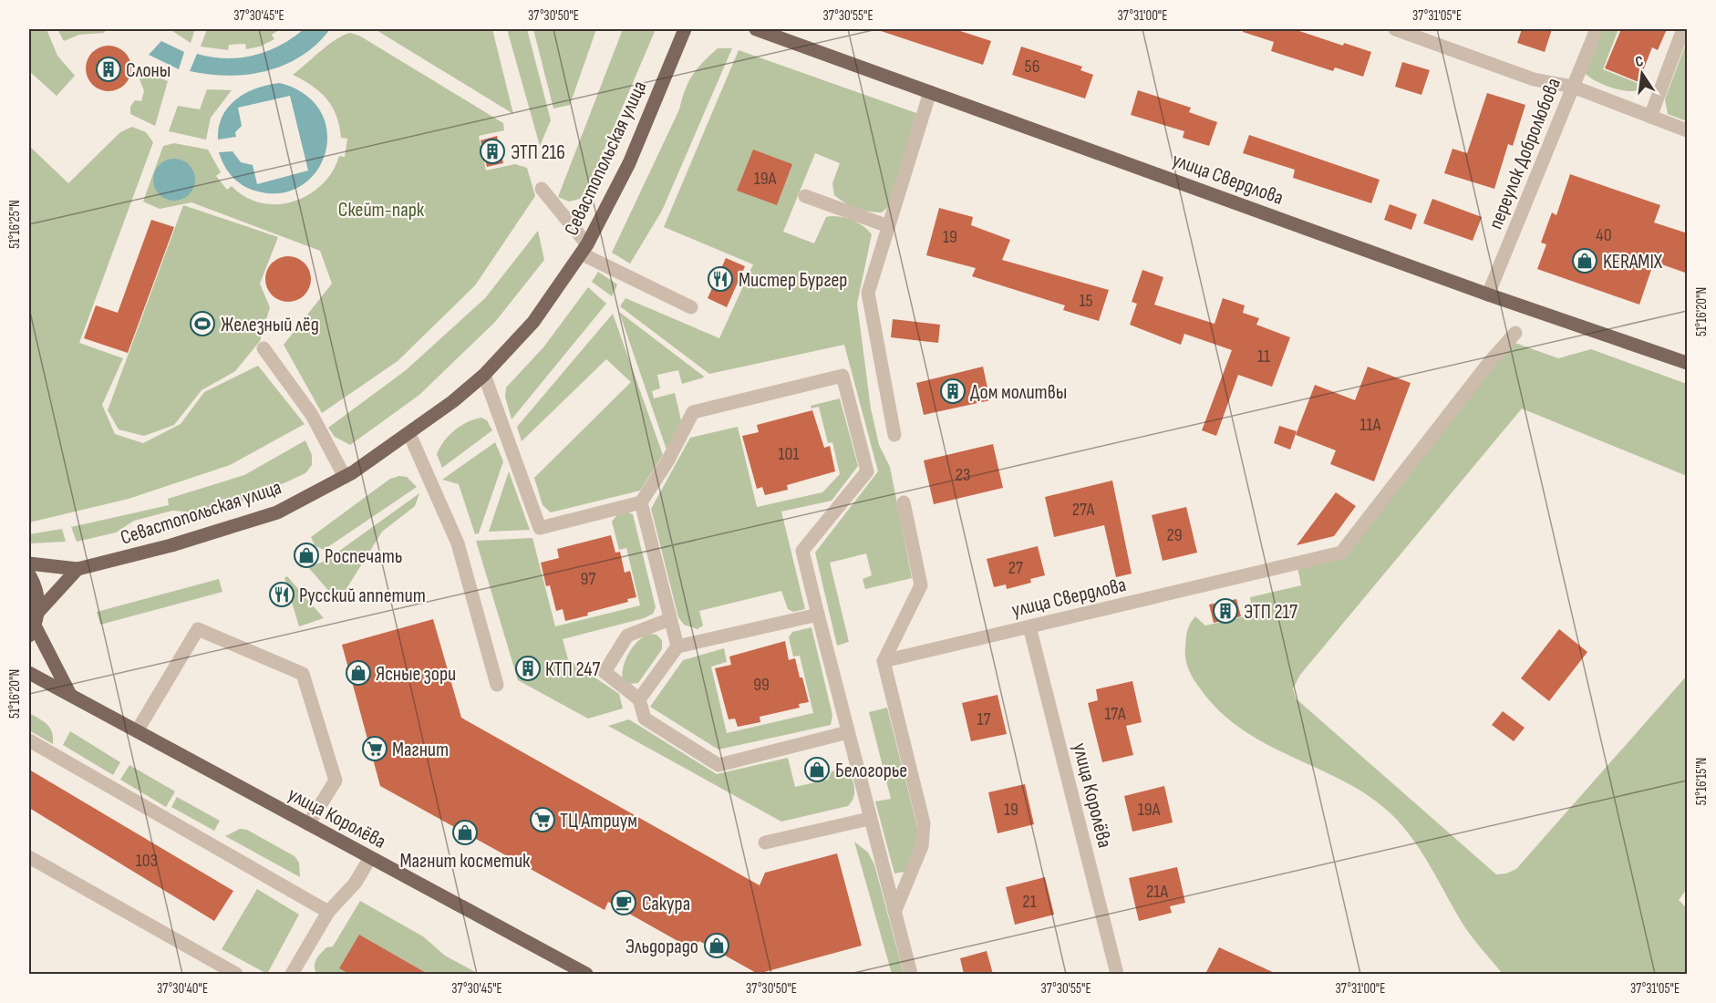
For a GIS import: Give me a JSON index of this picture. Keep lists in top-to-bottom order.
{
  "streets": {
    "main road": ["Севастопольская улица", "улица Свердлова", "улица Королёва"],
    "street": ["переулок Добролюбова"]
  },
  "crossings": [
    ["переулок Добролюбова", "улица Свердлова"],
    ["улица Свердлова", "улица Королёва"]
  ],
  "parks": ["Скейт-парк"],
  "places": {
    "building": [
      "Слоны",
      "ЭТП 216",
      "Дом молитвы",
      "ЭТП 217",
      "КТП 247"
    ],
    "shop": [
      "KERAMIX",
      "Роспечать",
      "Ясные зори",
      "Белогорье",
      "Магнит косметик",
      "Эльдорадо"
    ],
    "restaurant": ["Мистер Бургер", "Русский аппетит"],
    "sports": ["Железный лёд"],
    "supermarket": ["Магнит", "ТЦ Атриум"],
    "cafe": ["Сакура"]
  },
  "house_numbers": [
    "56",
    "19А",
    "40",
    "19",
    "15",
    "11",
    "11А",
    "101",
    "23",
    "27А",
    "29",
    "27",
    "97",
    "99",
    "17А",
    "17",
    "19",
    "19А",
    "103",
    "21А",
    "21"
  ],
  "north": "top",
  "coordinates": [
    "37°30'45\"E",
    "37°30'50\"E",
    "37°30'55\"E",
    "37°31'00\"E",
    "37°31'05\"E",
    "51°16'25\"N",
    "51°16'20\"N",
    "51°16'15\"N",
    "37°30'40\"E"
  ]
}
